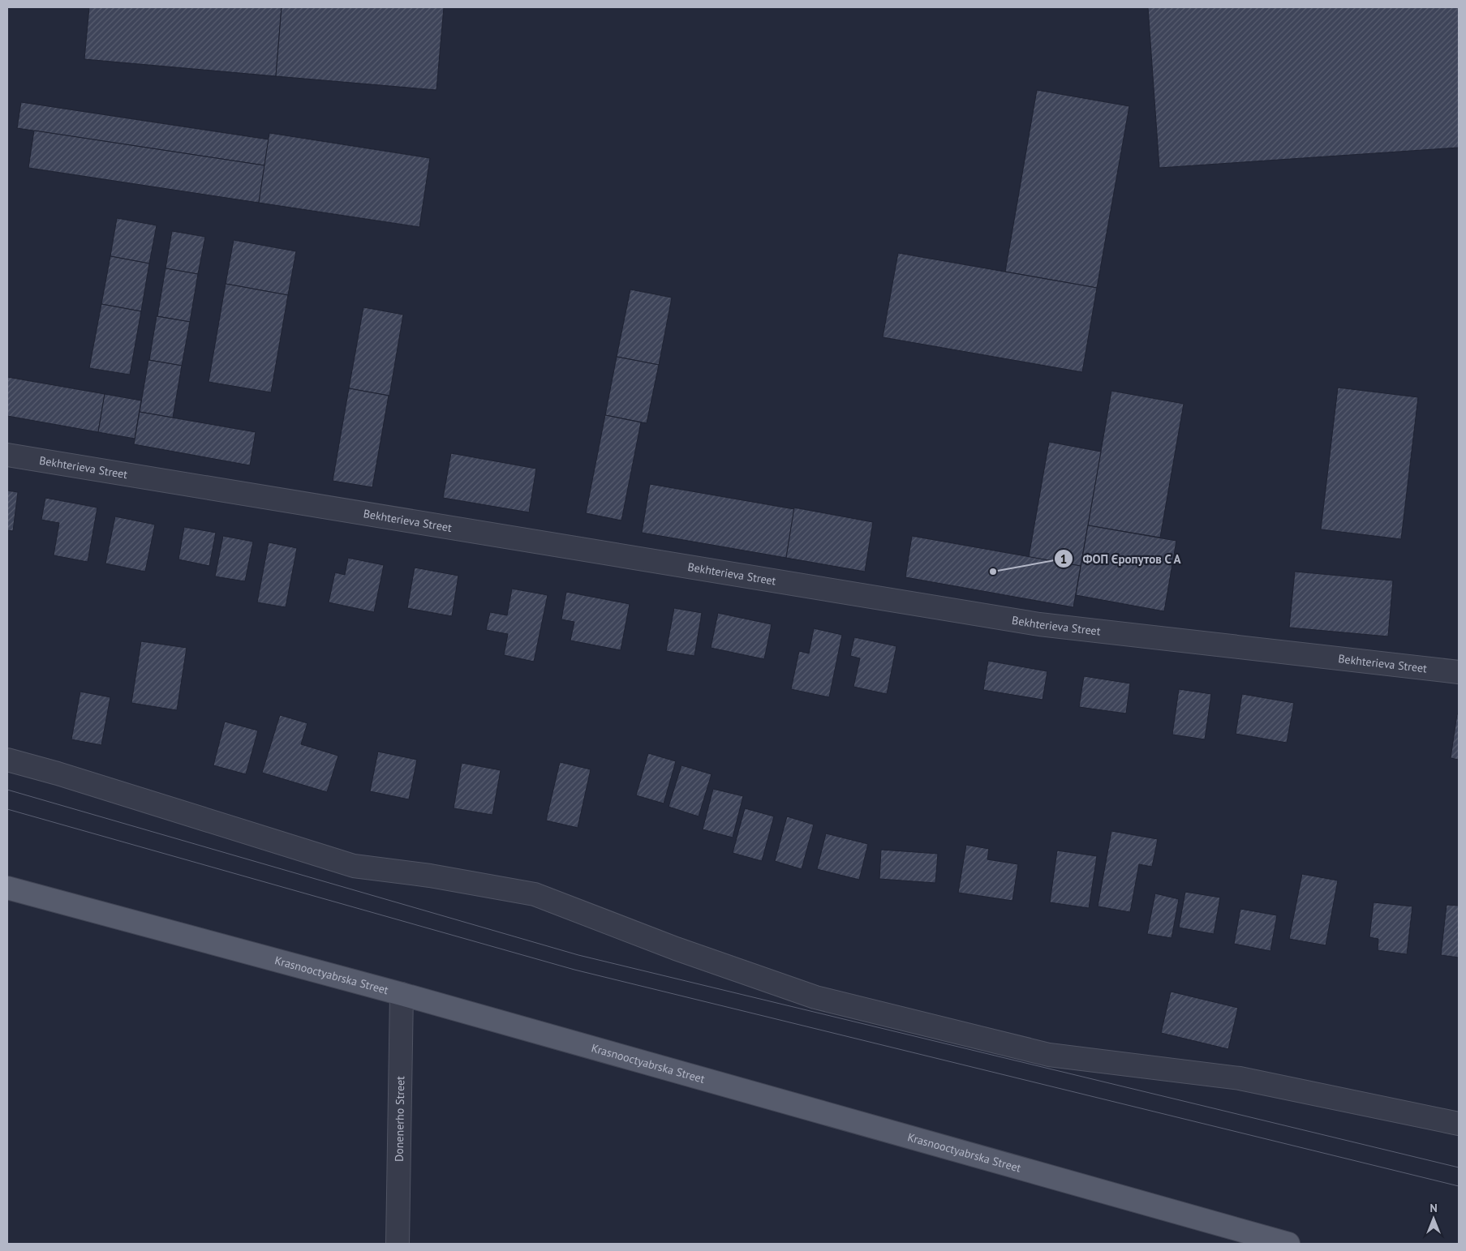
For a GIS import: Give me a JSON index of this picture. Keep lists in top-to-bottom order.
{
  "streets": {
    "main road": ["Krasnooctyabrska Street"],
    "street": ["Bekhterieva Street", "Donenerho Street"]
  },
  "crossings": [
    ["Krasnooctyabrska Street", "Donenerho Street"]
  ],
  "places": ["ФОП Єропутов С А"],
  "north": "top"
}
